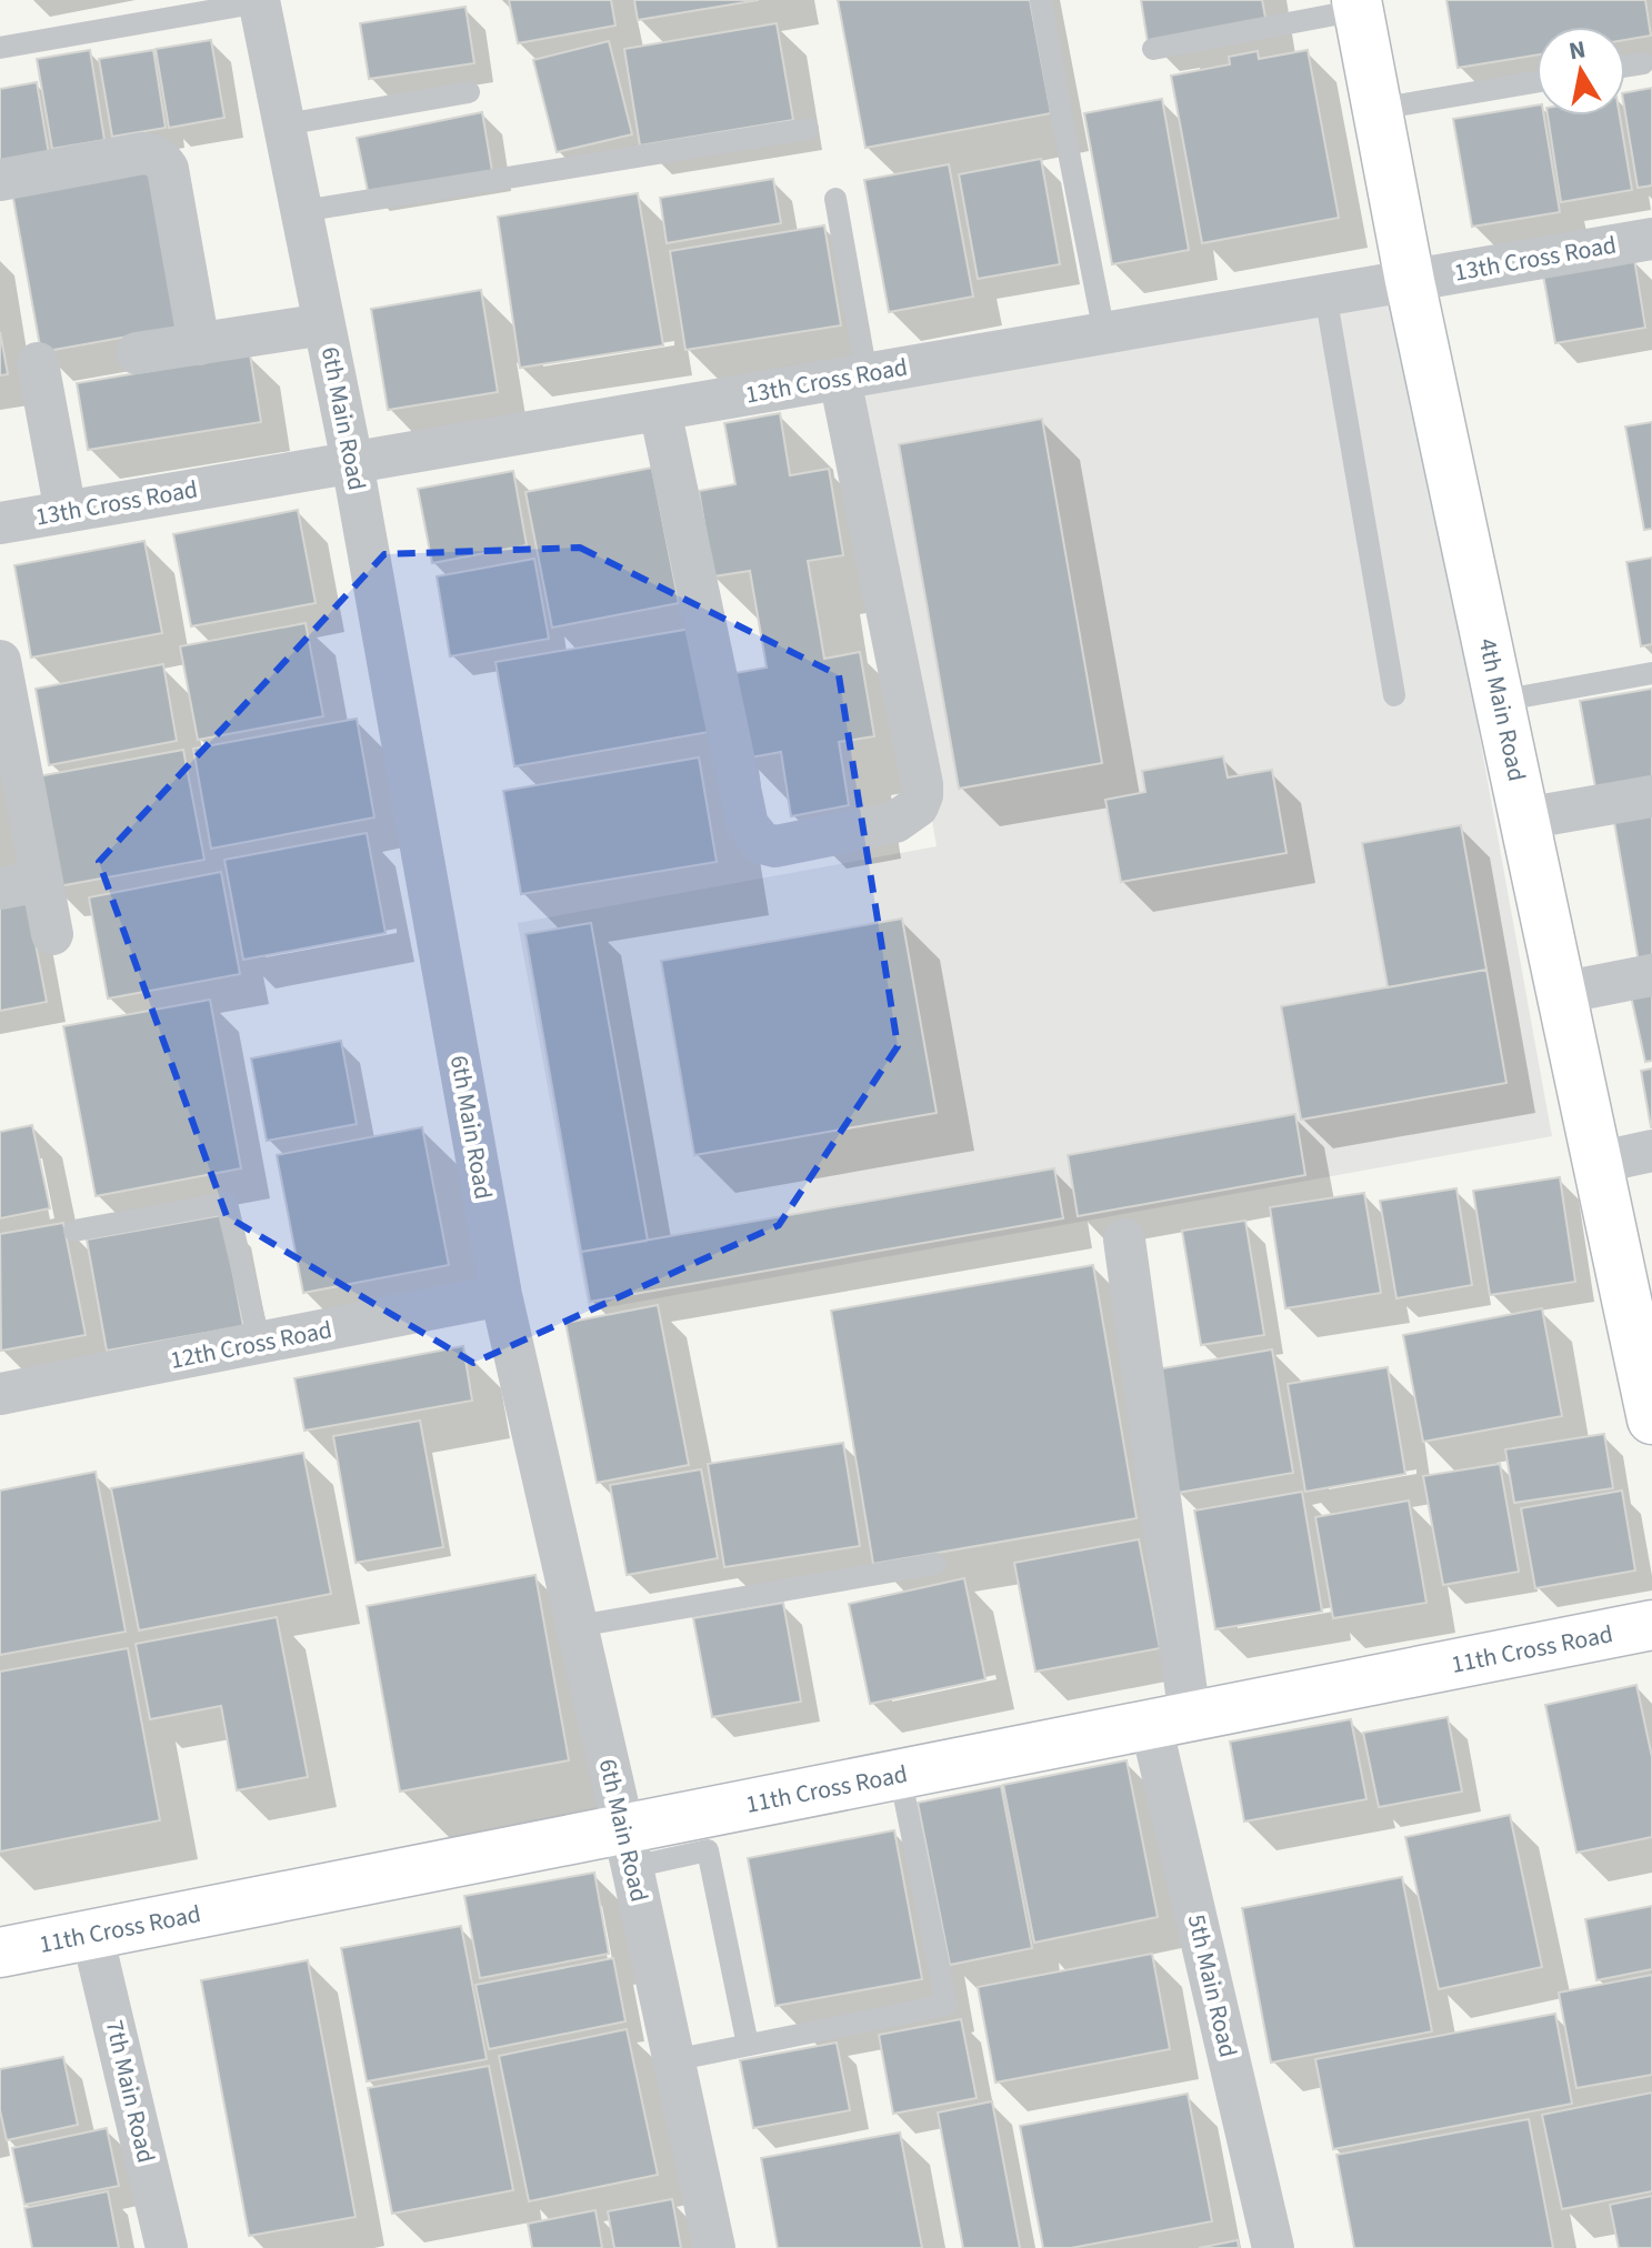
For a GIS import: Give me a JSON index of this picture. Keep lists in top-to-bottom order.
{
  "streets": {
    "street": [
      "13th Cross Road",
      "6th Main Road",
      "4th Main Road",
      "12th Cross Road",
      "11th Cross Road",
      "5th Main Road",
      "7th Main Road"
    ]
  },
  "crossings": [
    ["13th Cross Road", "6th Main Road"],
    ["13th Cross Road", "4th Main Road"],
    ["6th Main Road", "12th Cross Road"],
    ["6th Main Road", "11th Cross Road"],
    ["11th Cross Road", "5th Main Road"],
    ["11th Cross Road", "7th Main Road"]
  ],
  "north": "top"
}
